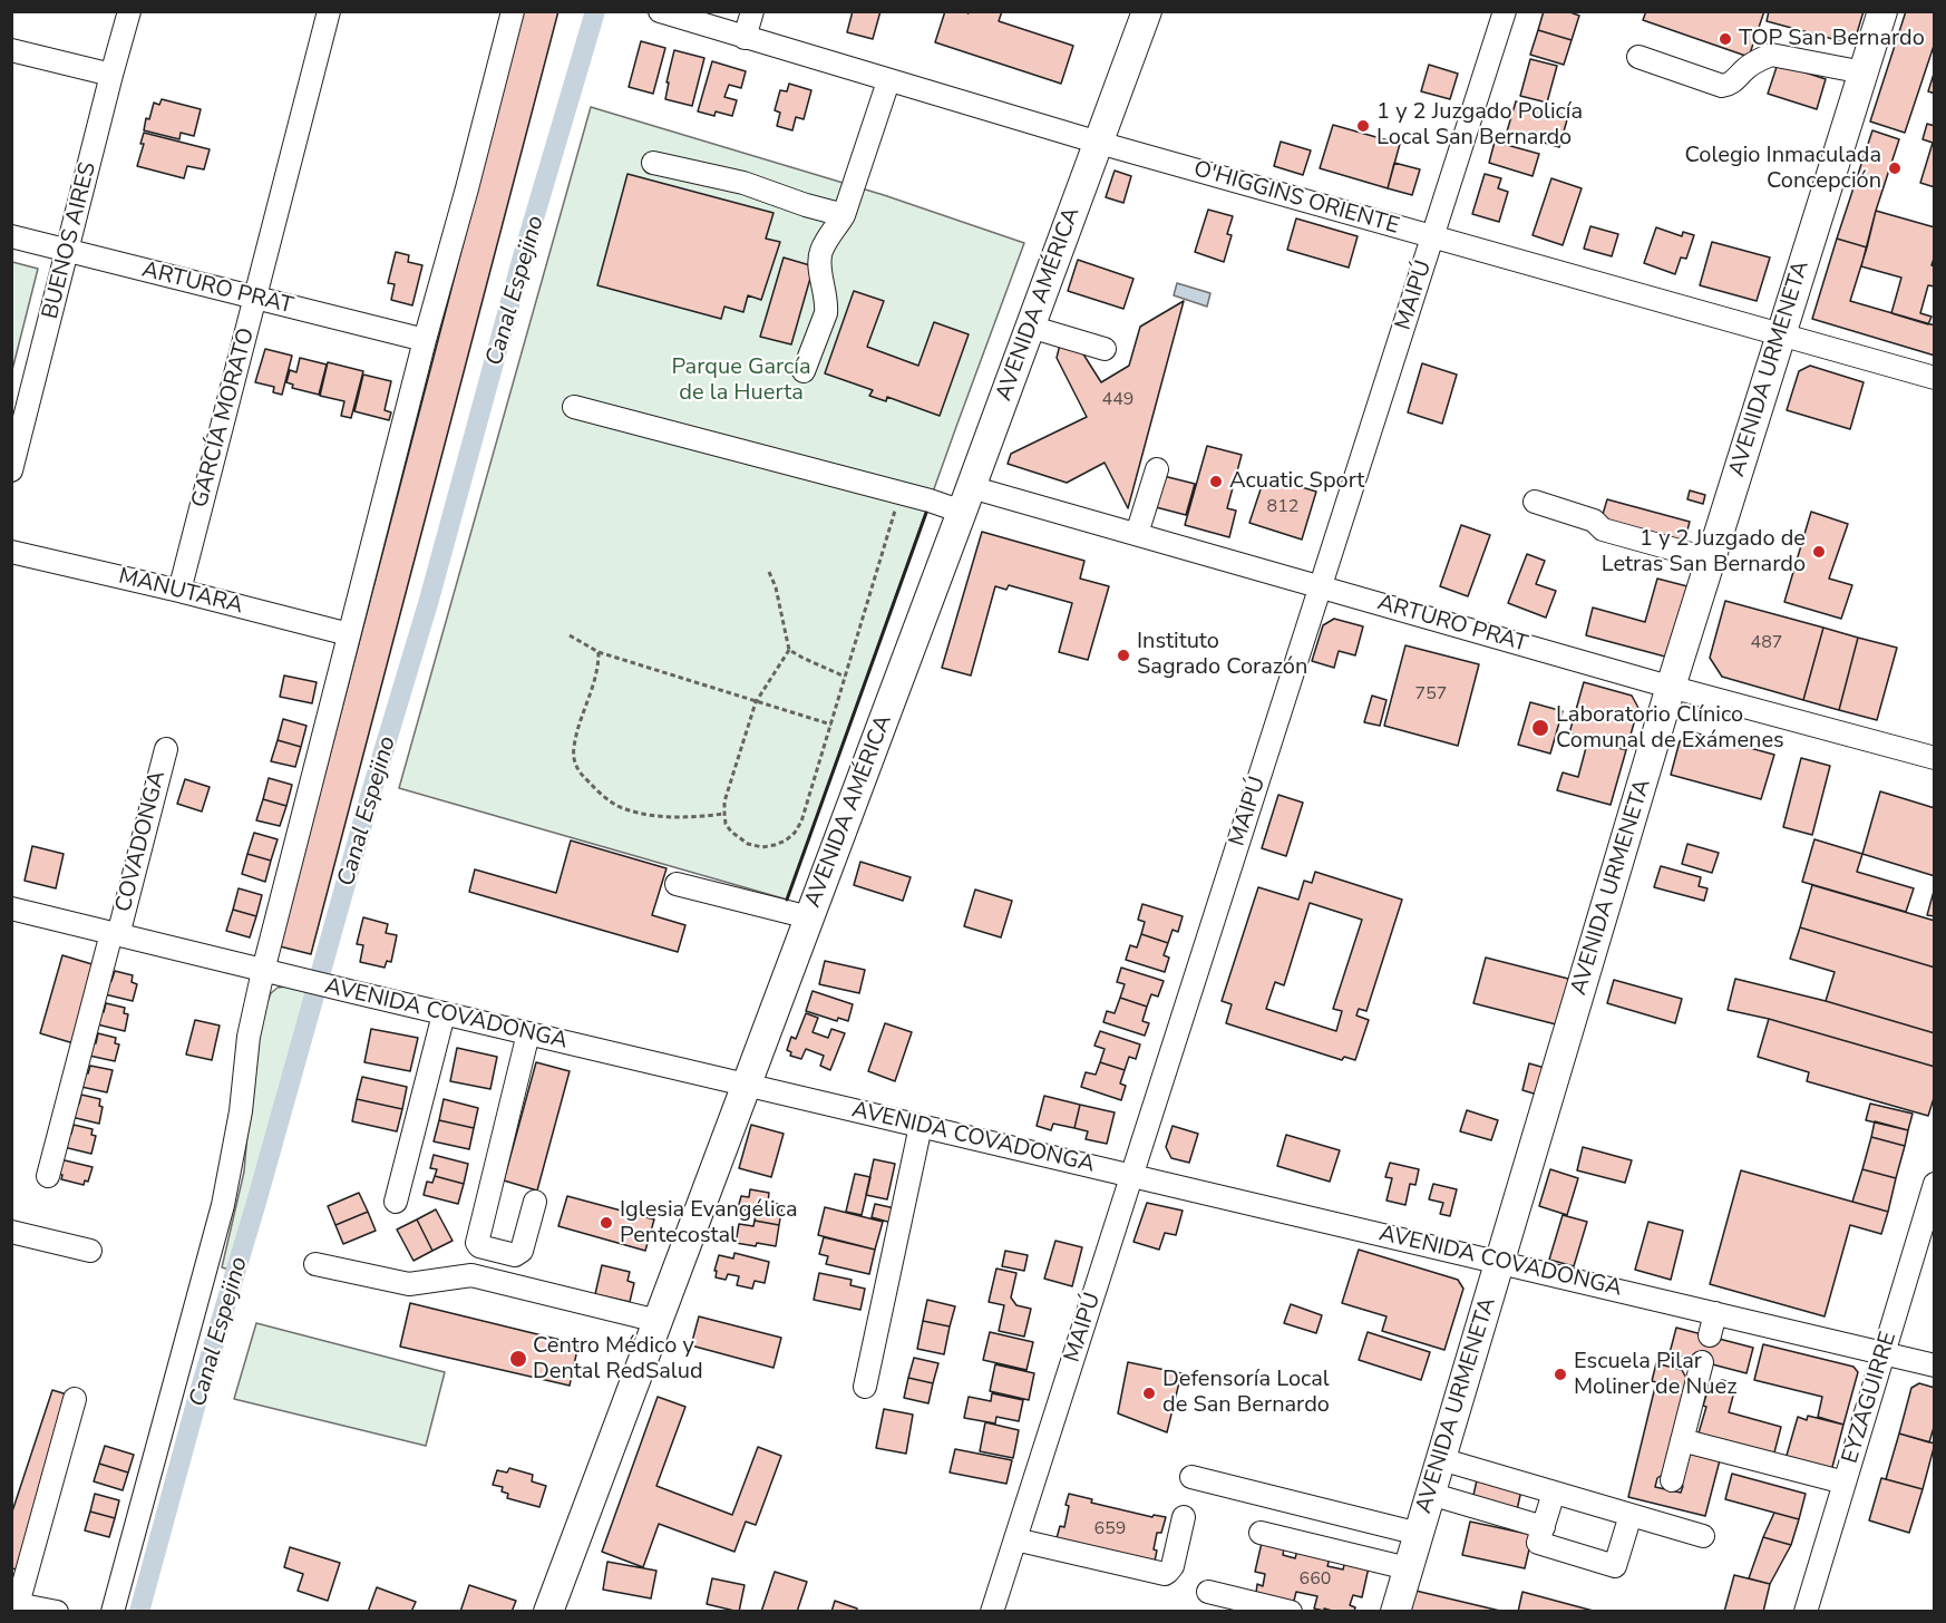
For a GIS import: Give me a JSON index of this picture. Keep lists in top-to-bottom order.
{
  "streets": {
    "main road": ["AVENIDA AMÉRICA", "AVENIDA URMENETA"],
    "street": [
      "O'HIGGINS ORIENTE",
      "BUENOS AIRES",
      "ARTURO PRAT",
      "MAIPÚ",
      "GARCÍA MORATO",
      "MANUTARA",
      "COVADONGA",
      "AVENIDA COVADONGA",
      "EYZAGUIRRE"
    ]
  },
  "crossings": [
    ["O'HIGGINS ORIENTE", "MAIPÚ"],
    ["O'HIGGINS ORIENTE", "AVENIDA AMÉRICA"],
    ["O'HIGGINS ORIENTE", "AVENIDA URMENETA"],
    ["BUENOS AIRES", "ARTURO PRAT"],
    ["ARTURO PRAT", "MAIPÚ"],
    ["ARTURO PRAT", "AVENIDA AMÉRICA"],
    ["ARTURO PRAT", "AVENIDA URMENETA"],
    ["ARTURO PRAT", "GARCÍA MORATO"],
    ["MAIPÚ", "AVENIDA COVADONGA"],
    ["AVENIDA AMÉRICA", "AVENIDA COVADONGA"],
    ["AVENIDA URMENETA", "AVENIDA COVADONGA"],
    ["GARCÍA MORATO", "MANUTARA"],
    ["COVADONGA", "AVENIDA COVADONGA"],
    ["AVENIDA COVADONGA", "EYZAGUIRRE"]
  ],
  "water": ["Canal Espejino"],
  "parks": ["Parque García de la Huerta"],
  "places": [
    "TOP San Bernardo",
    "1 y 2 Juzgado Policía Local San Bernardo",
    "Colegio Inmaculada Concepción",
    "Acuatic Sport",
    "1 y 2 Juzgado de Letras San Bernardo",
    "Instituto Sagrado Corazón",
    "Laboratorio Clínico Comunal de Exámenes",
    "Iglesia Evangélica Pentecostal",
    "Centro Médico y Dental RedSalud",
    "Escuela Pilar Moliner de Nuez",
    "Defensoría Local de San Bernardo"
  ],
  "house_numbers": [
    "449",
    "812",
    "487",
    "757",
    "659",
    "660"
  ]
}
